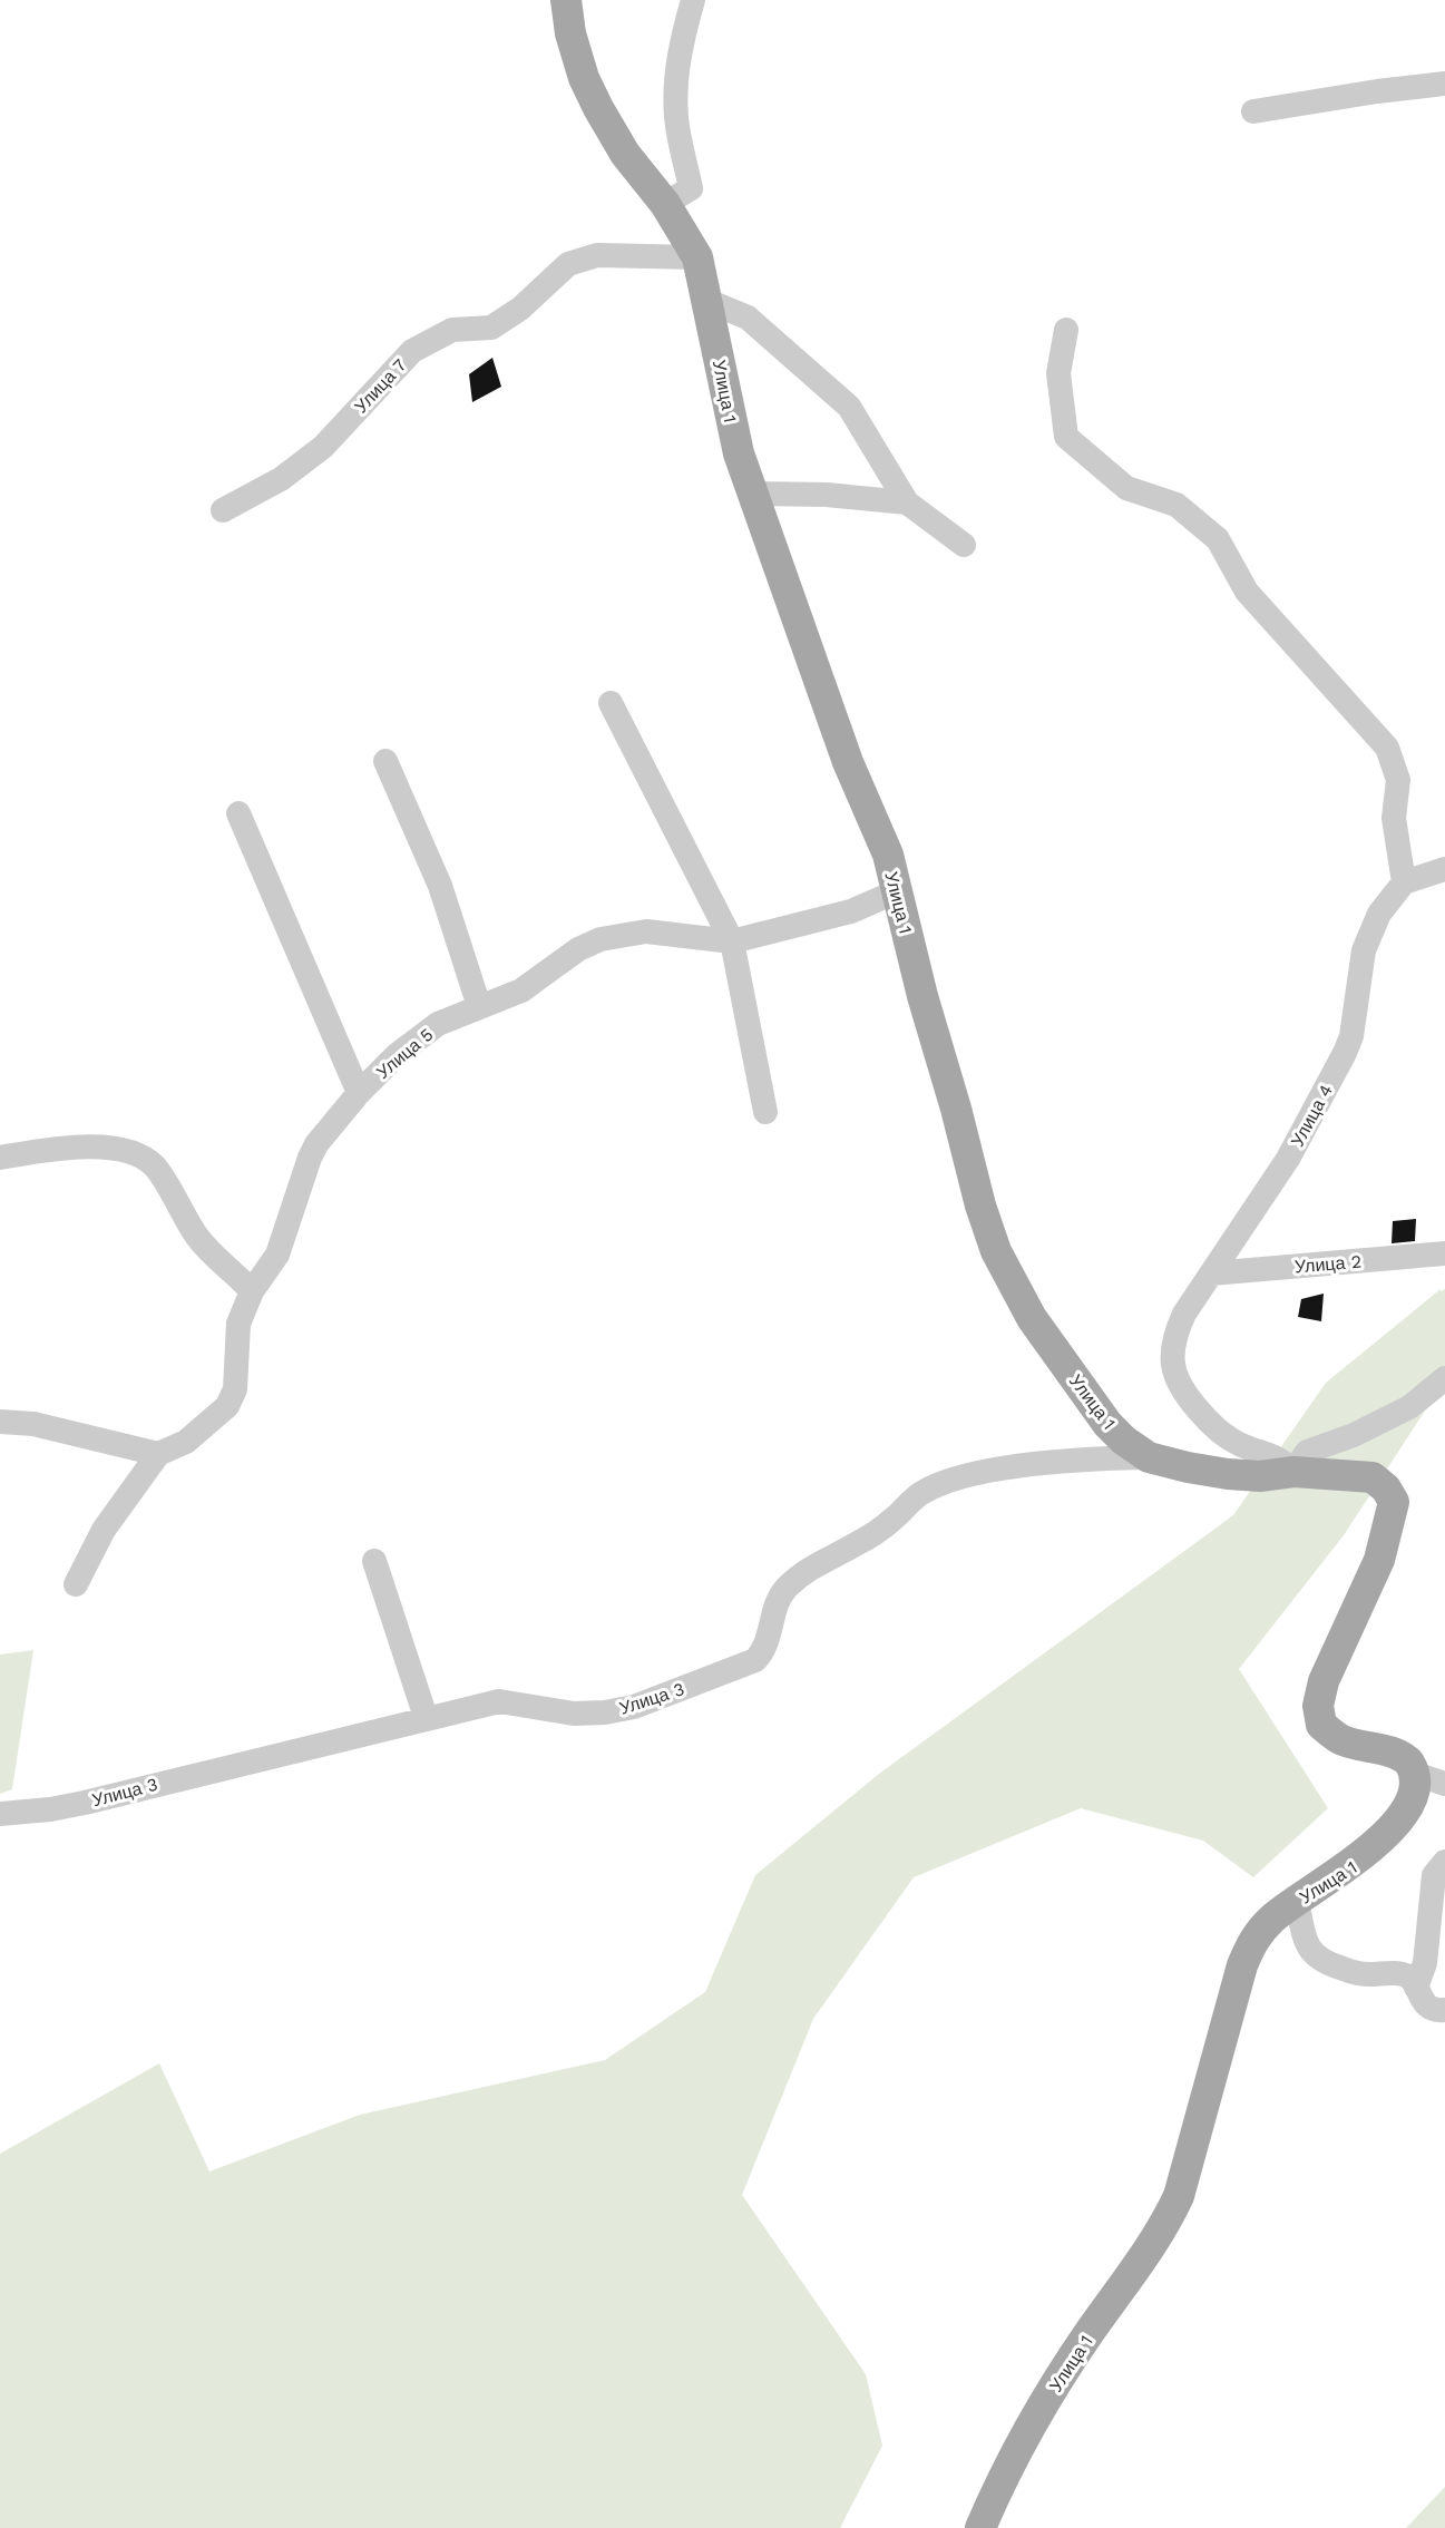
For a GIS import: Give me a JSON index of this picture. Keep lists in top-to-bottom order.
{
  "streets": {
    "main road": ["Улица 1"],
    "street": [
      "Улица 7",
      "Улица 5",
      "Улица 4",
      "Улица 2",
      "Улица 3"
    ]
  },
  "crossings": [
    ["Улица 7", "Улица 1"],
    ["Улица 1", "Улица 5"],
    ["Улица 1", "Улица 4"],
    ["Улица 1", "Улица 3"],
    ["Улица 4", "Улица 2"]
  ]
}
